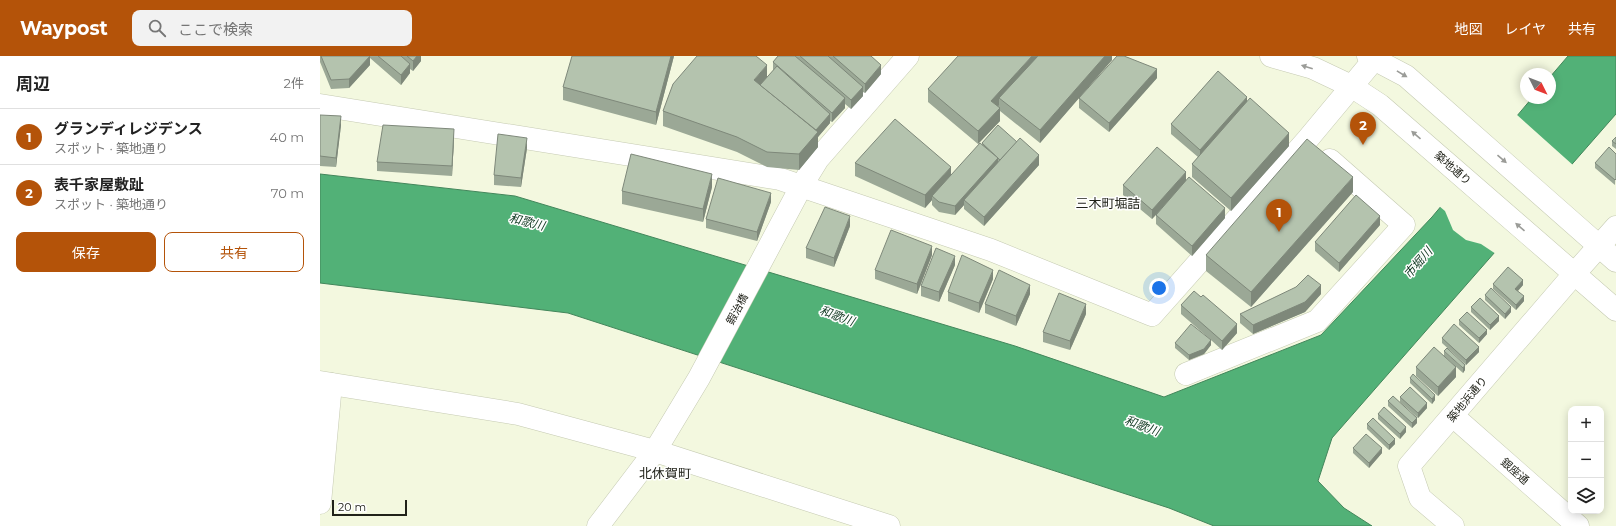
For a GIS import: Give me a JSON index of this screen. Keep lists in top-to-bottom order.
{
  "streets": {
    "street": [
      "築地通り",
      "鍜治橋",
      "築地浜通り",
      "銀座通"
    ]
  },
  "crossings": [
    ["築地通り", "築地浜通り"],
    ["築地浜通り", "銀座通"]
  ],
  "districts": ["三木町堀詰", "北休賀町"],
  "water": ["和歌川", "市堀川"],
  "scale_bar": "20 m",
  "north": "bottom right",
  "page": {
    "header": "Waypost",
    "search": "ここで検索",
    "nav": ["地図", "レイヤ", "共有"],
    "heading": ["周辺", "2件"],
    "list": [
      {
        "mark": "1",
        "name": "グランディレジデンス",
        "note": "スポット · 築地通り",
        "value": "40 m"
      },
      {
        "mark": "2",
        "name": "表千家屋敷趾",
        "note": "スポット · 築地通り",
        "value": "70 m"
      }
    ],
    "pins": ["2", "1"],
    "buttons": ["保存", "共有"],
    "map_buttons": ["+", "−"],
    "scale": "20 m"
  }
}
